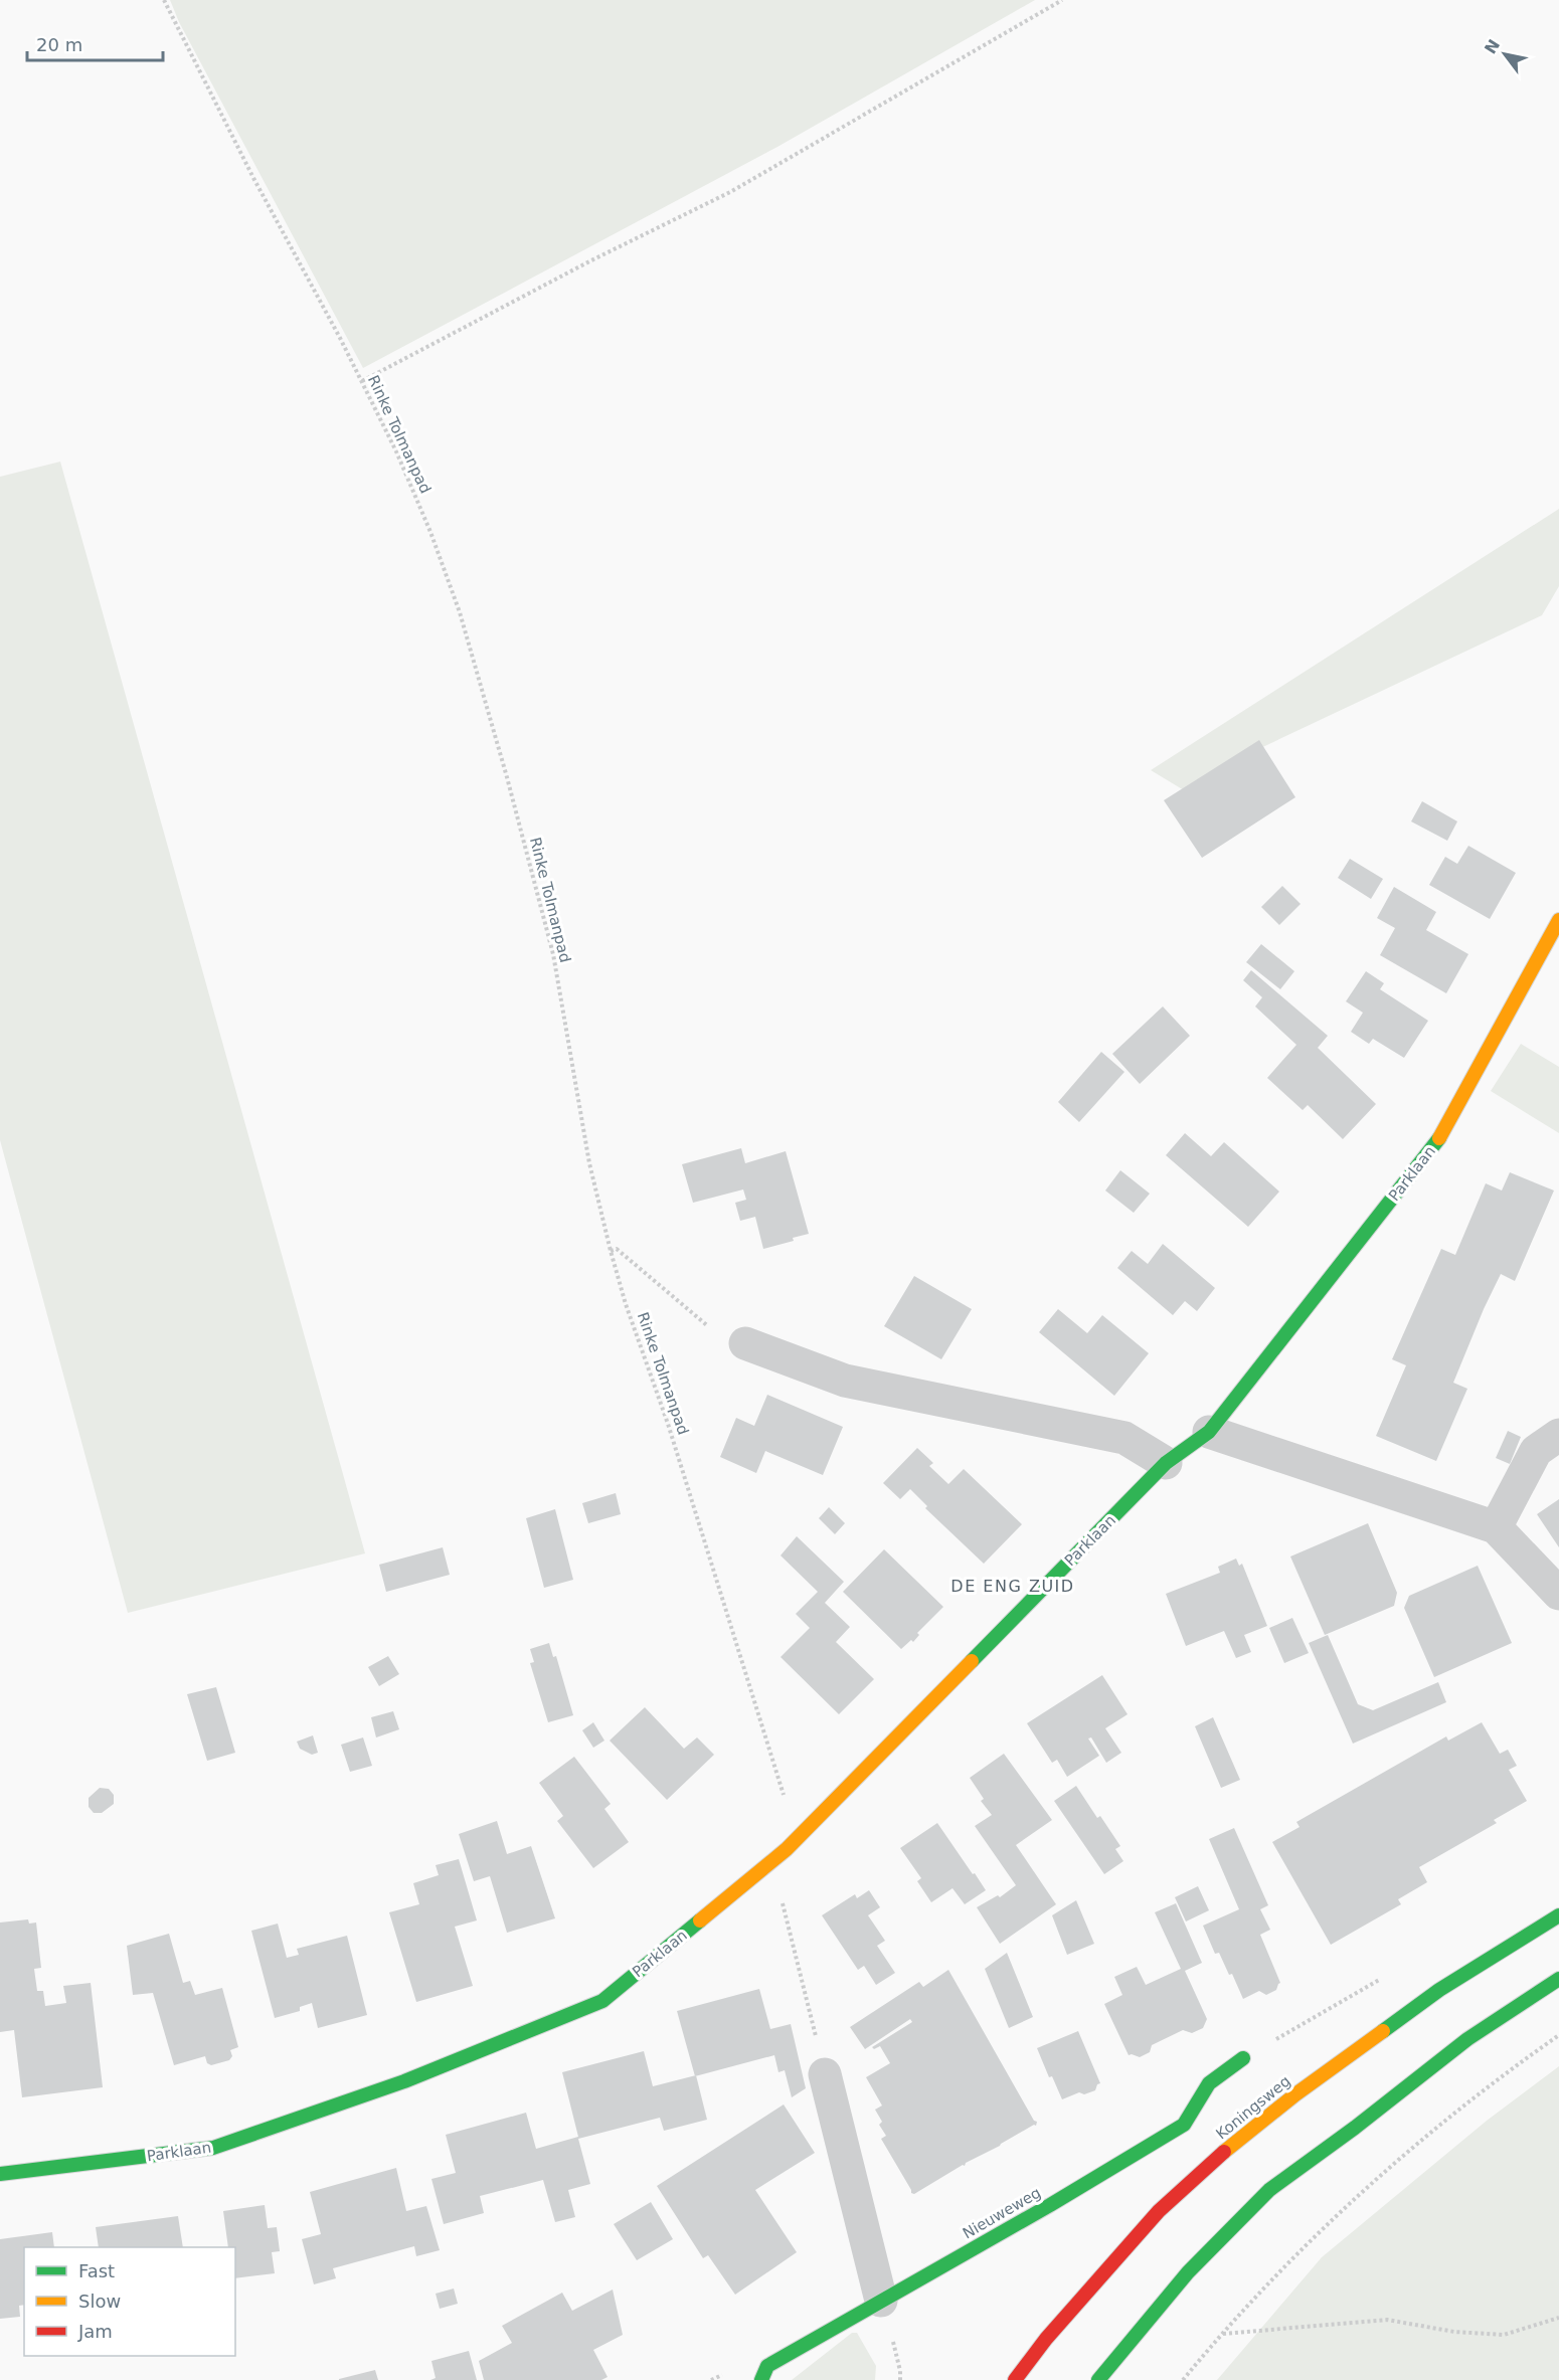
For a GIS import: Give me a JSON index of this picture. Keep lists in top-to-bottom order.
{
  "streets": {
    "street": ["Parklaan", "Koningsweg", "Nieuweweg"],
    "path": ["Rinke Tolmanpad"]
  },
  "crossings": [
    ["Rinke Tolmanpad", "Parklaan"]
  ],
  "districts": ["DE ENG ZUID"],
  "legend": ["Fast", "Slow", "Jam"],
  "scale_bar": "20 m",
  "north": "top left"
}
